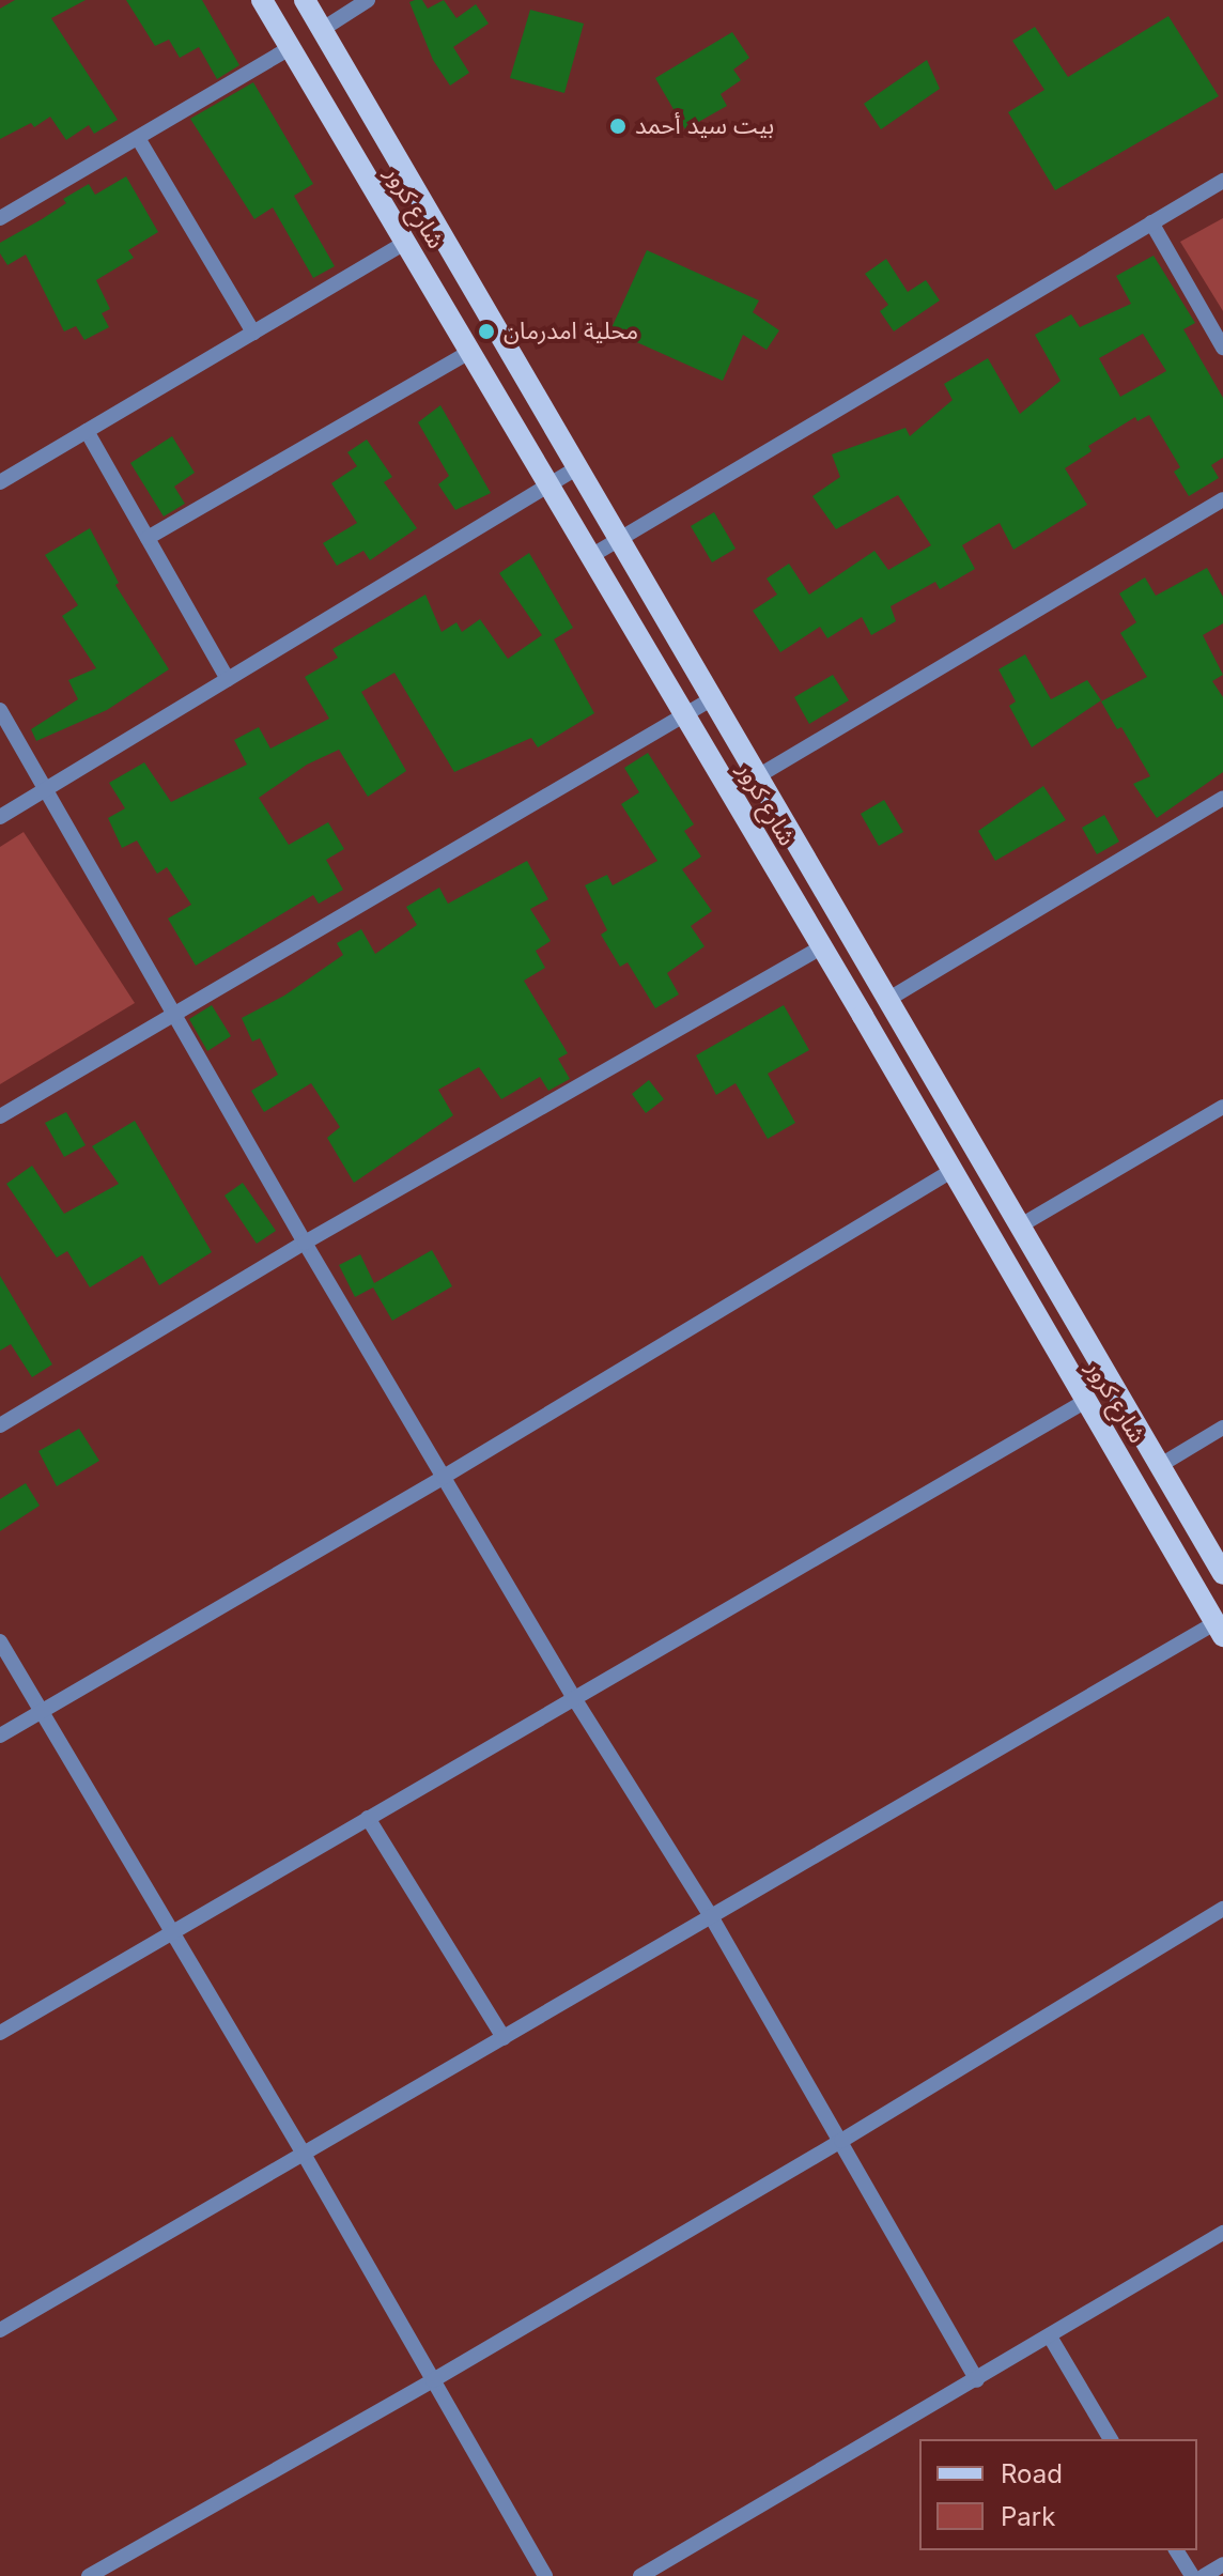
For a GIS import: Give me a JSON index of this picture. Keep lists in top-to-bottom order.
{
  "streets": {
    "main road": ["شارع كرور"]
  },
  "places": ["بيت سيد أحمد", "محلية امدرمان"],
  "legend": ["Road", "Park"]
}
